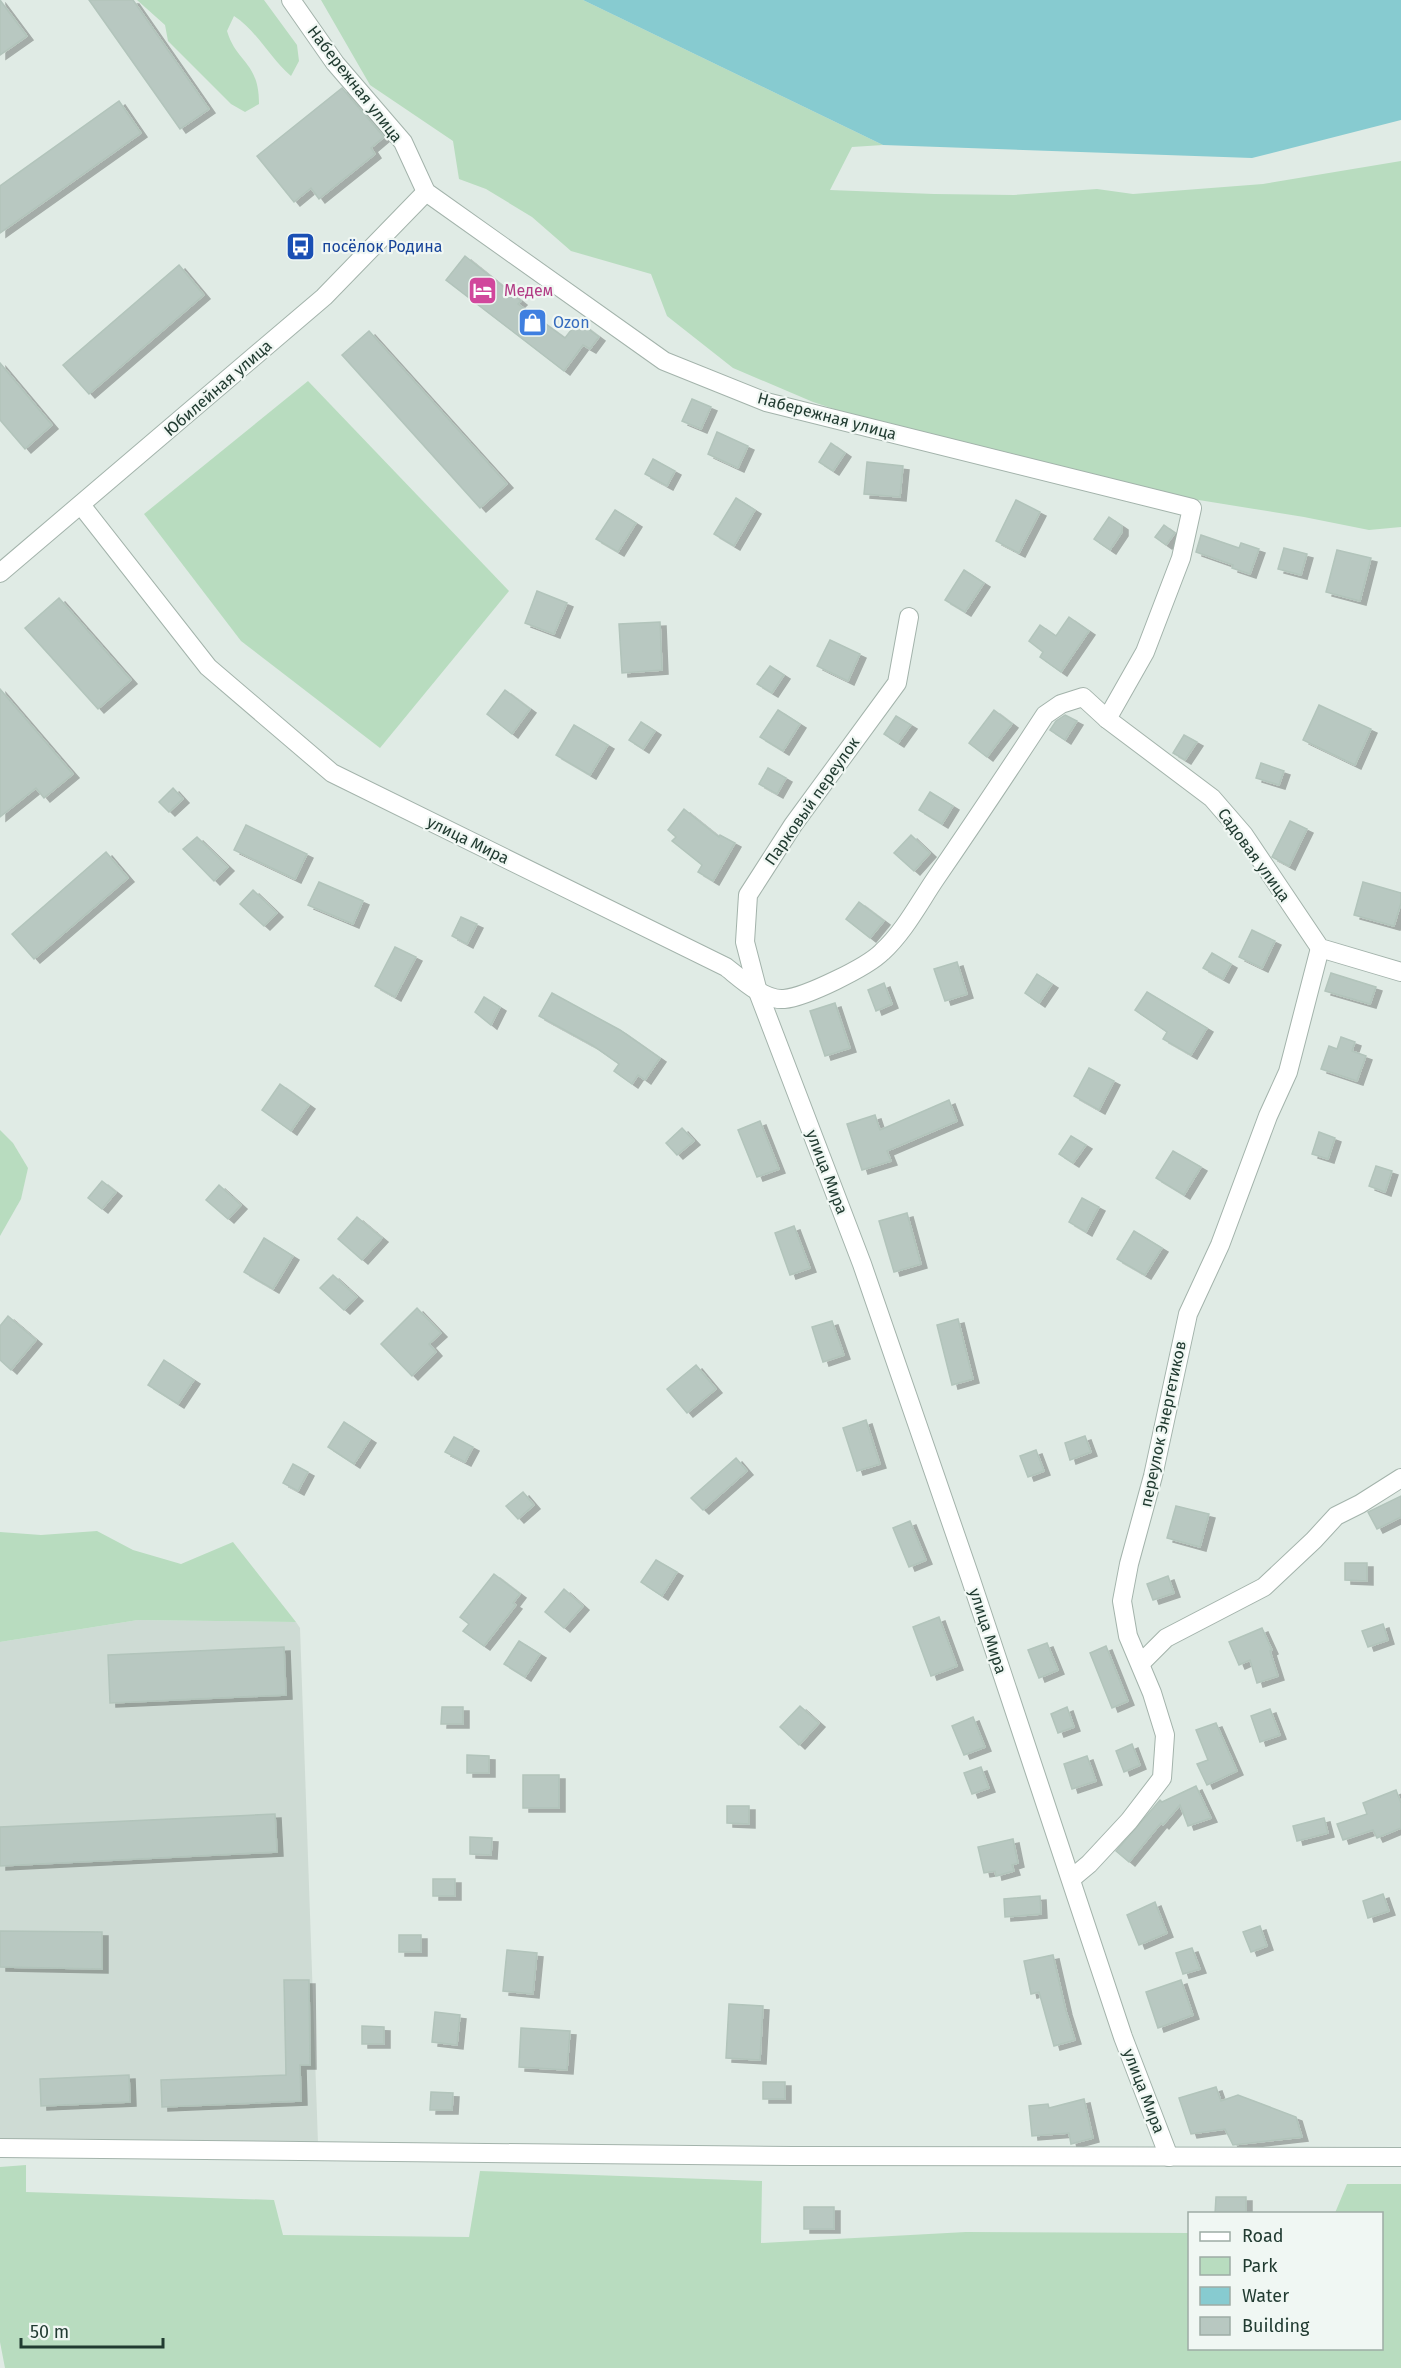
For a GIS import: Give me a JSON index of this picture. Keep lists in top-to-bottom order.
{
  "streets": {
    "street": [
      "Набережная улица",
      "Юбилейная улица",
      "Парковый переулок",
      "улица Мира",
      "Садовая улица",
      "переулок Энергетиков"
    ]
  },
  "crossings": [
    ["Набережная улица", "Юбилейная улица"],
    ["Набережная улица", "Садовая улица"],
    ["Юбилейная улица", "улица Мира"],
    ["Парковый переулок", "улица Мира"],
    ["Парковый переулок", "Садовая улица"],
    ["улица Мира", "Садовая улица"],
    ["улица Мира", "переулок Энергетиков"],
    ["Садовая улица", "переулок Энергетиков"]
  ],
  "places": {
    "bus stop": ["посёлок Родина"],
    "hotel": ["Медем"],
    "shop": ["Ozon"]
  },
  "legend": [
    "Road",
    "Park",
    "Water",
    "Building"
  ],
  "scale_bar": "50 m"
}
